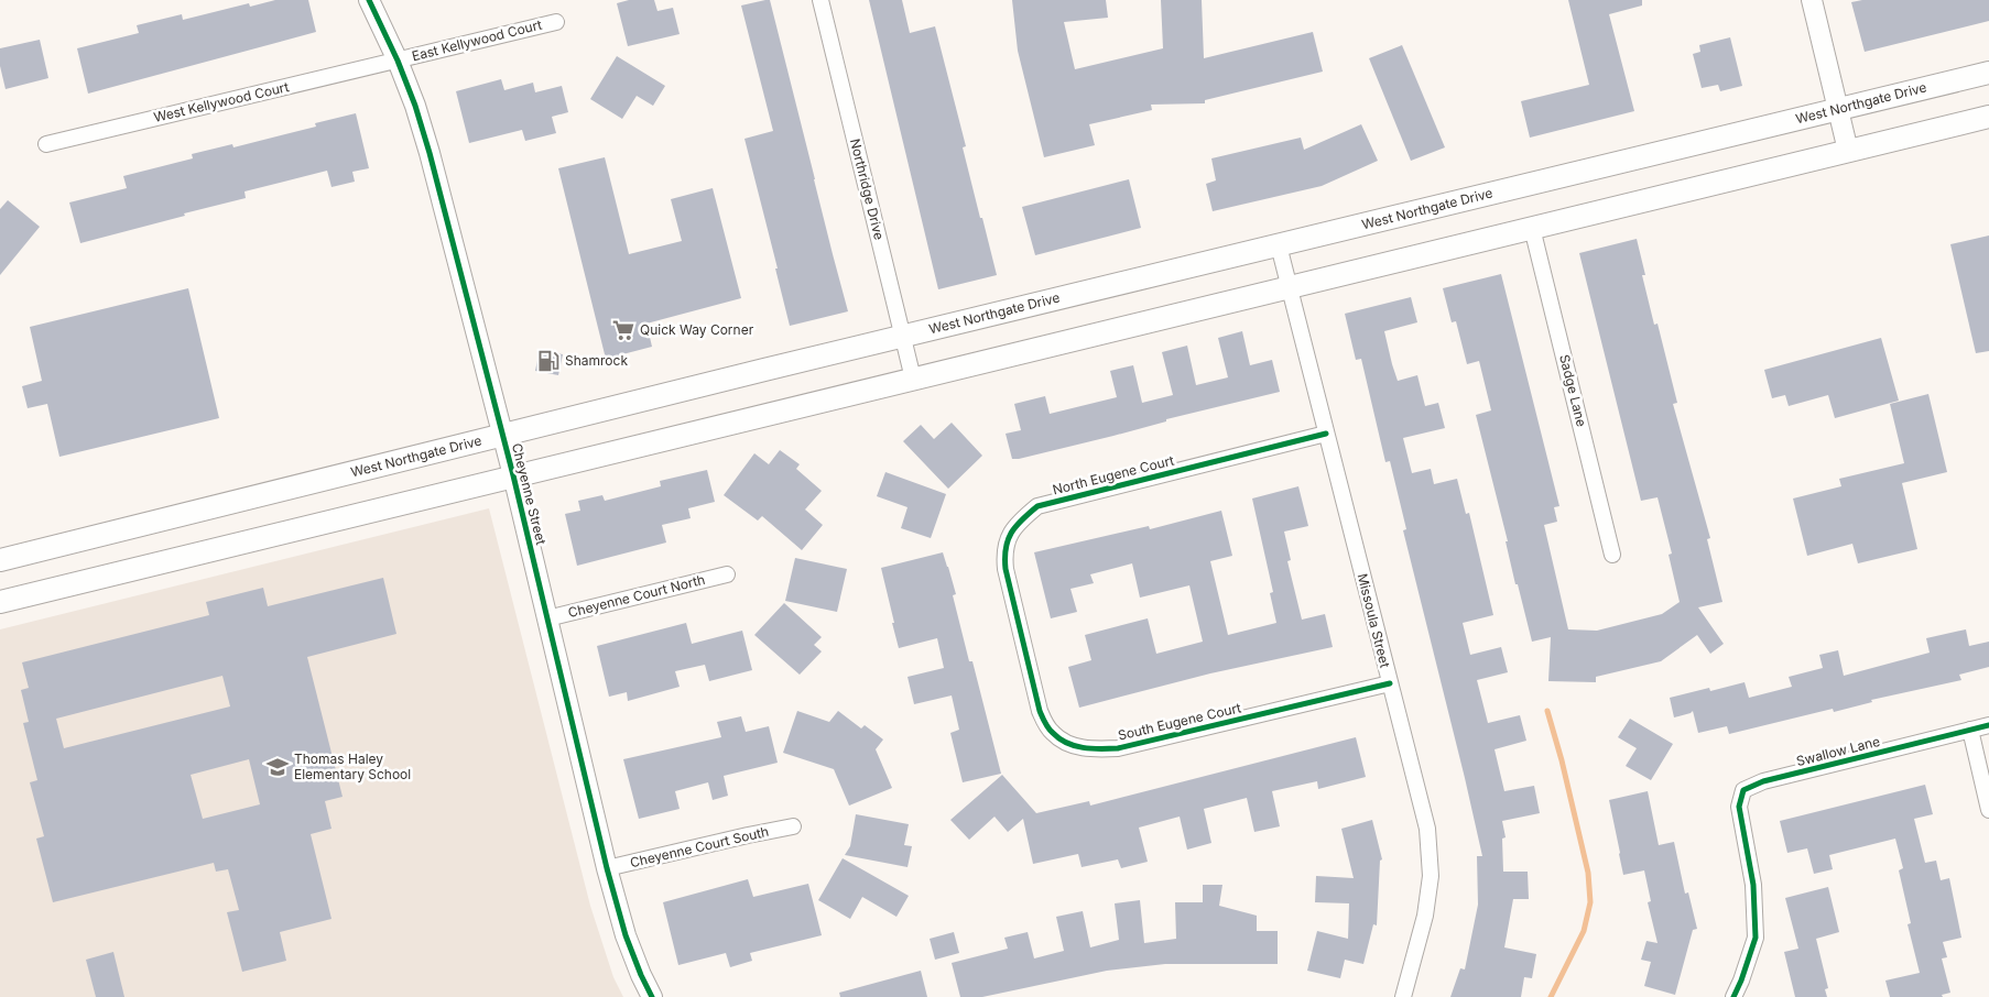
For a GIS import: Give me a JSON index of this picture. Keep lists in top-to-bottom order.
{
  "streets": {
    "main road": ["West Northgate Drive"],
    "street": [
      "East Kellywood Court",
      "West Kellywood Court",
      "Northridge Drive",
      "Sadge Lane",
      "North Eugene Court",
      "Cheyenne Street",
      "Cheyenne Court North",
      "Missoula Street",
      "South Eugene Court",
      "Swallow Lane",
      "Cheyenne Court South"
    ]
  },
  "crossings": [
    ["East Kellywood Court", "West Kellywood Court"],
    ["East Kellywood Court", "Cheyenne Street"],
    ["West Kellywood Court", "Cheyenne Street"],
    ["West Northgate Drive", "Northridge Drive"],
    ["West Northgate Drive", "Cheyenne Street"],
    ["West Northgate Drive", "Missoula Street"],
    ["North Eugene Court", "Missoula Street"],
    ["North Eugene Court", "South Eugene Court"],
    ["Cheyenne Street", "Cheyenne Court North"],
    ["Cheyenne Street", "Cheyenne Court South"],
    ["Missoula Street", "South Eugene Court"]
  ],
  "places": {
    "supermarket": ["Quick Way Corner"],
    "fuel station": ["Shamrock"],
    "school or university": ["Thomas Haley Elementary School"]
  }
}
